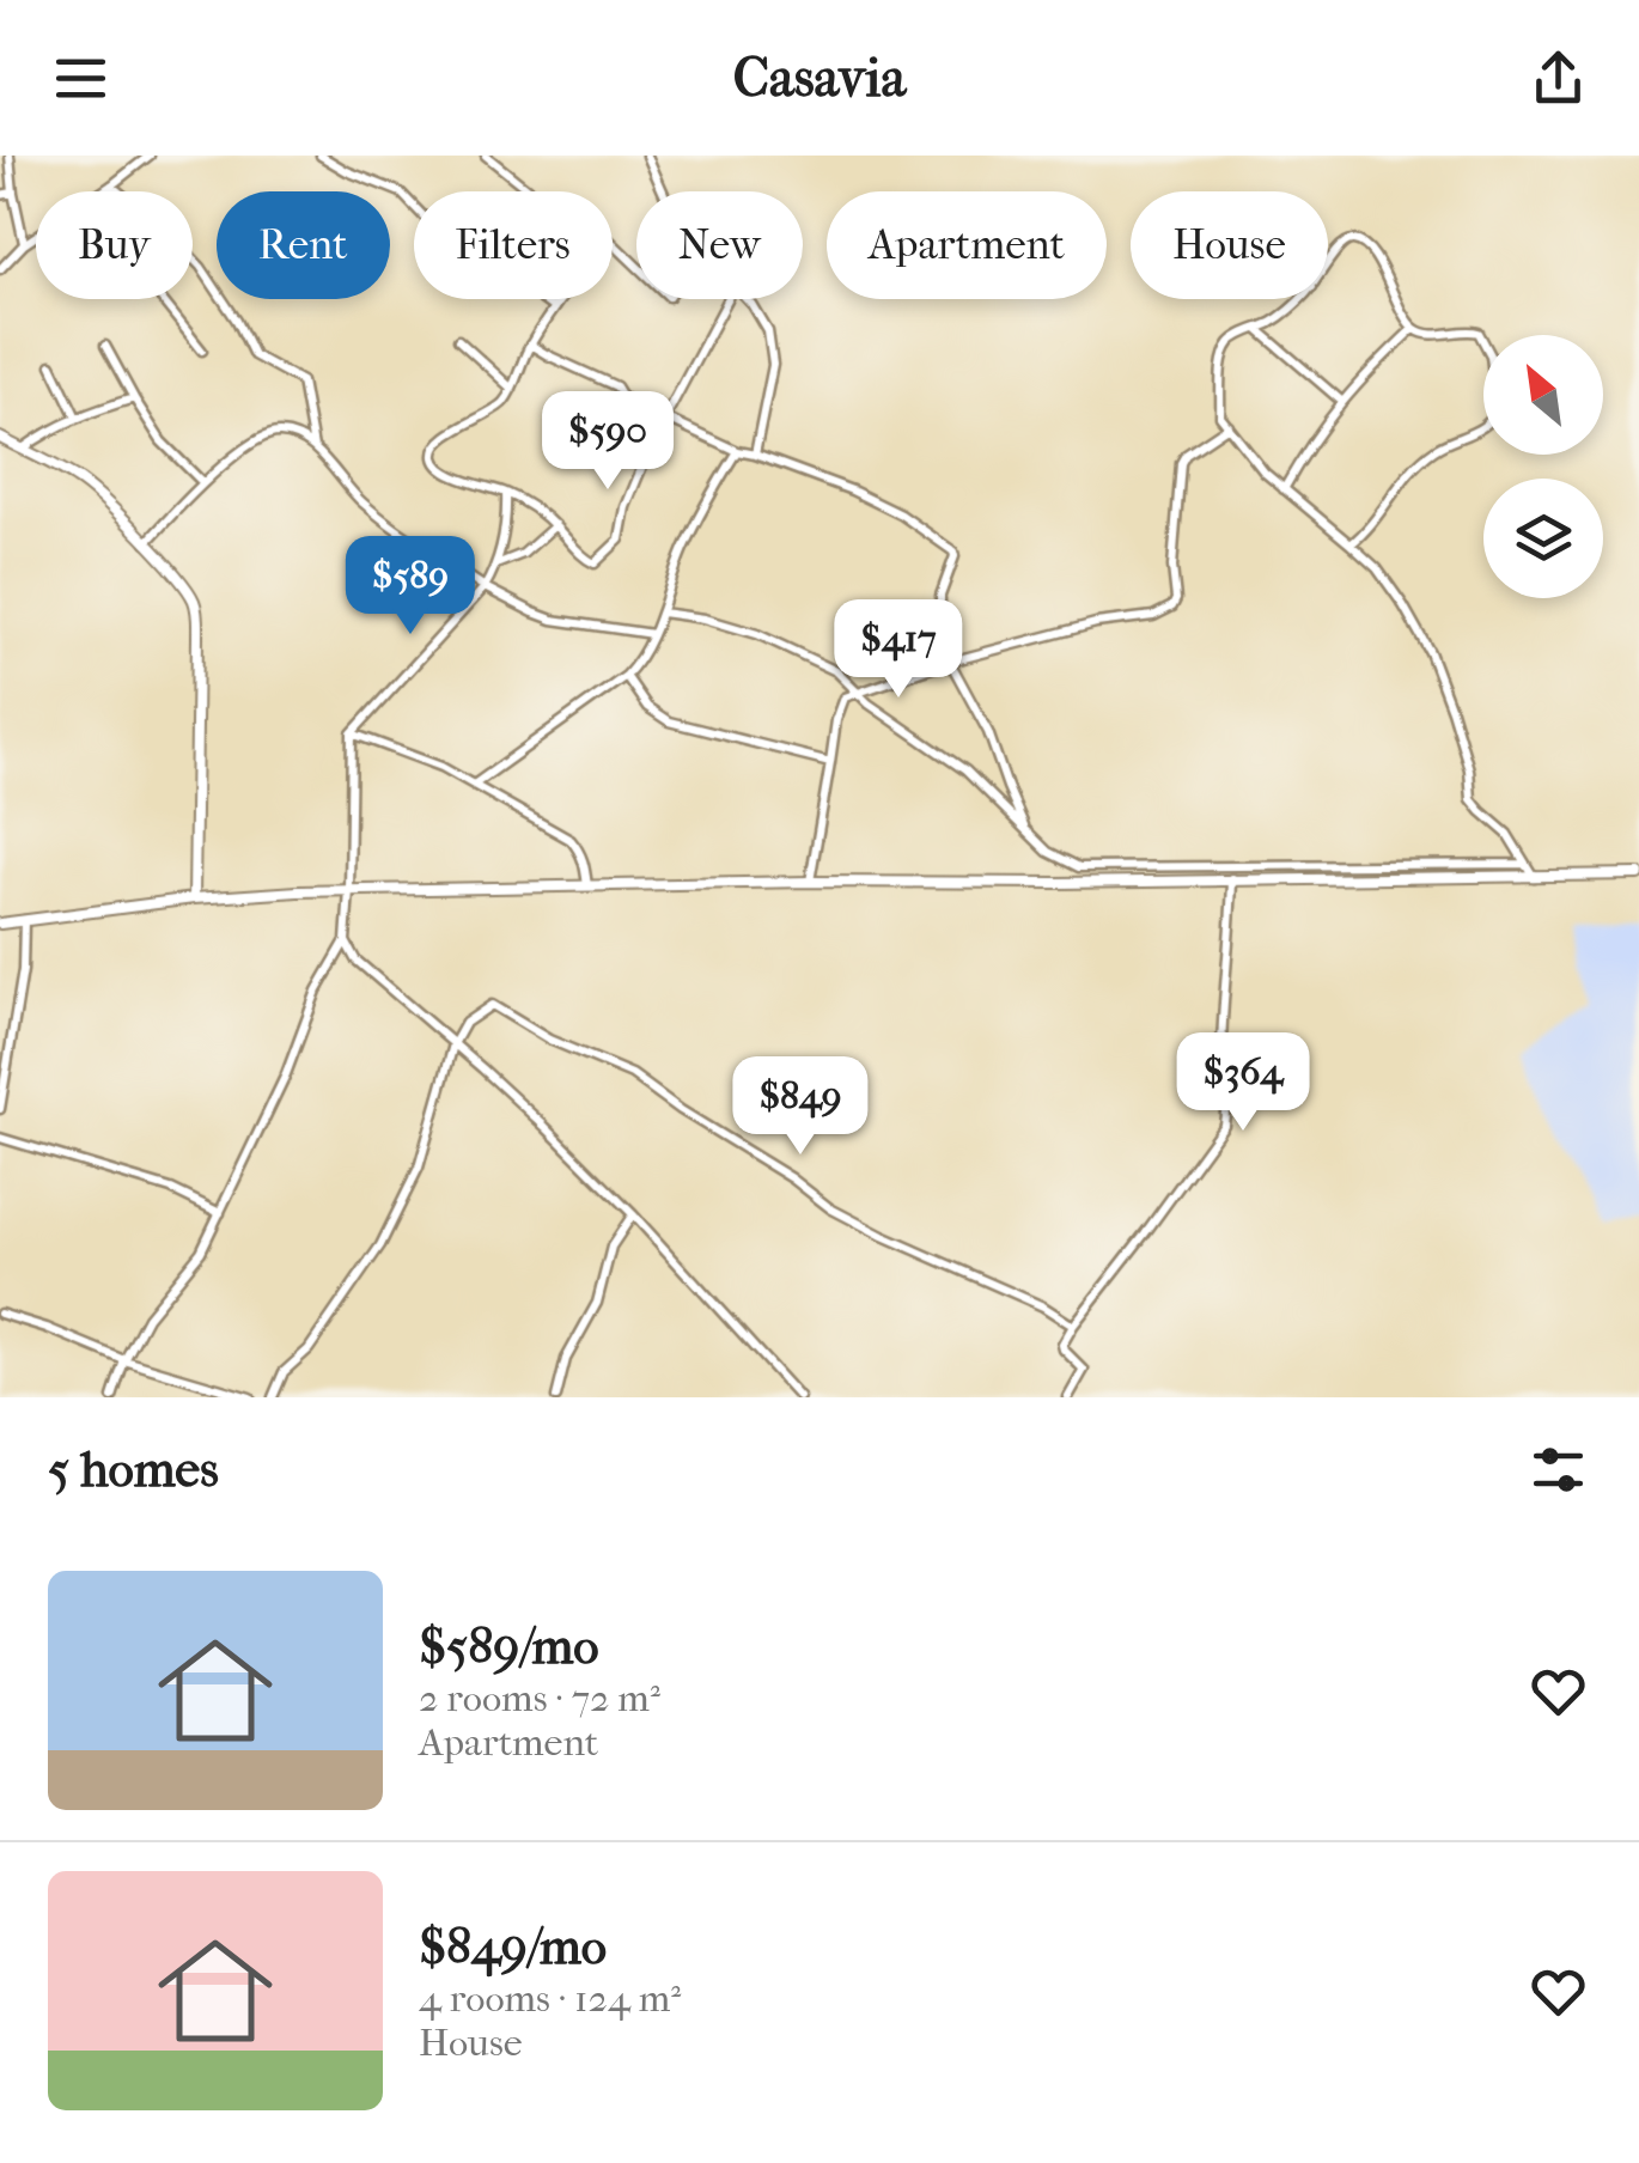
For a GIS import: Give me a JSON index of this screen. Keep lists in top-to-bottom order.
{
  "north": "top left",
  "page": {
    "header": "Casavia",
    "chip": [
      "Buy",
      "Rent",
      "Filters",
      "New",
      "Apartment",
      "House"
    ],
    "price": [
      "$590",
      "$589",
      "$417",
      "$364",
      "$849"
    ],
    "heading": "5 homes",
    "list": [
      {
        "name": "$589/mo",
        "note": "2 rooms · 72 m² · Apartment"
      },
      {
        "name": "$849/mo",
        "note": "4 rooms · 124 m² · House"
      }
    ]
  }
}
